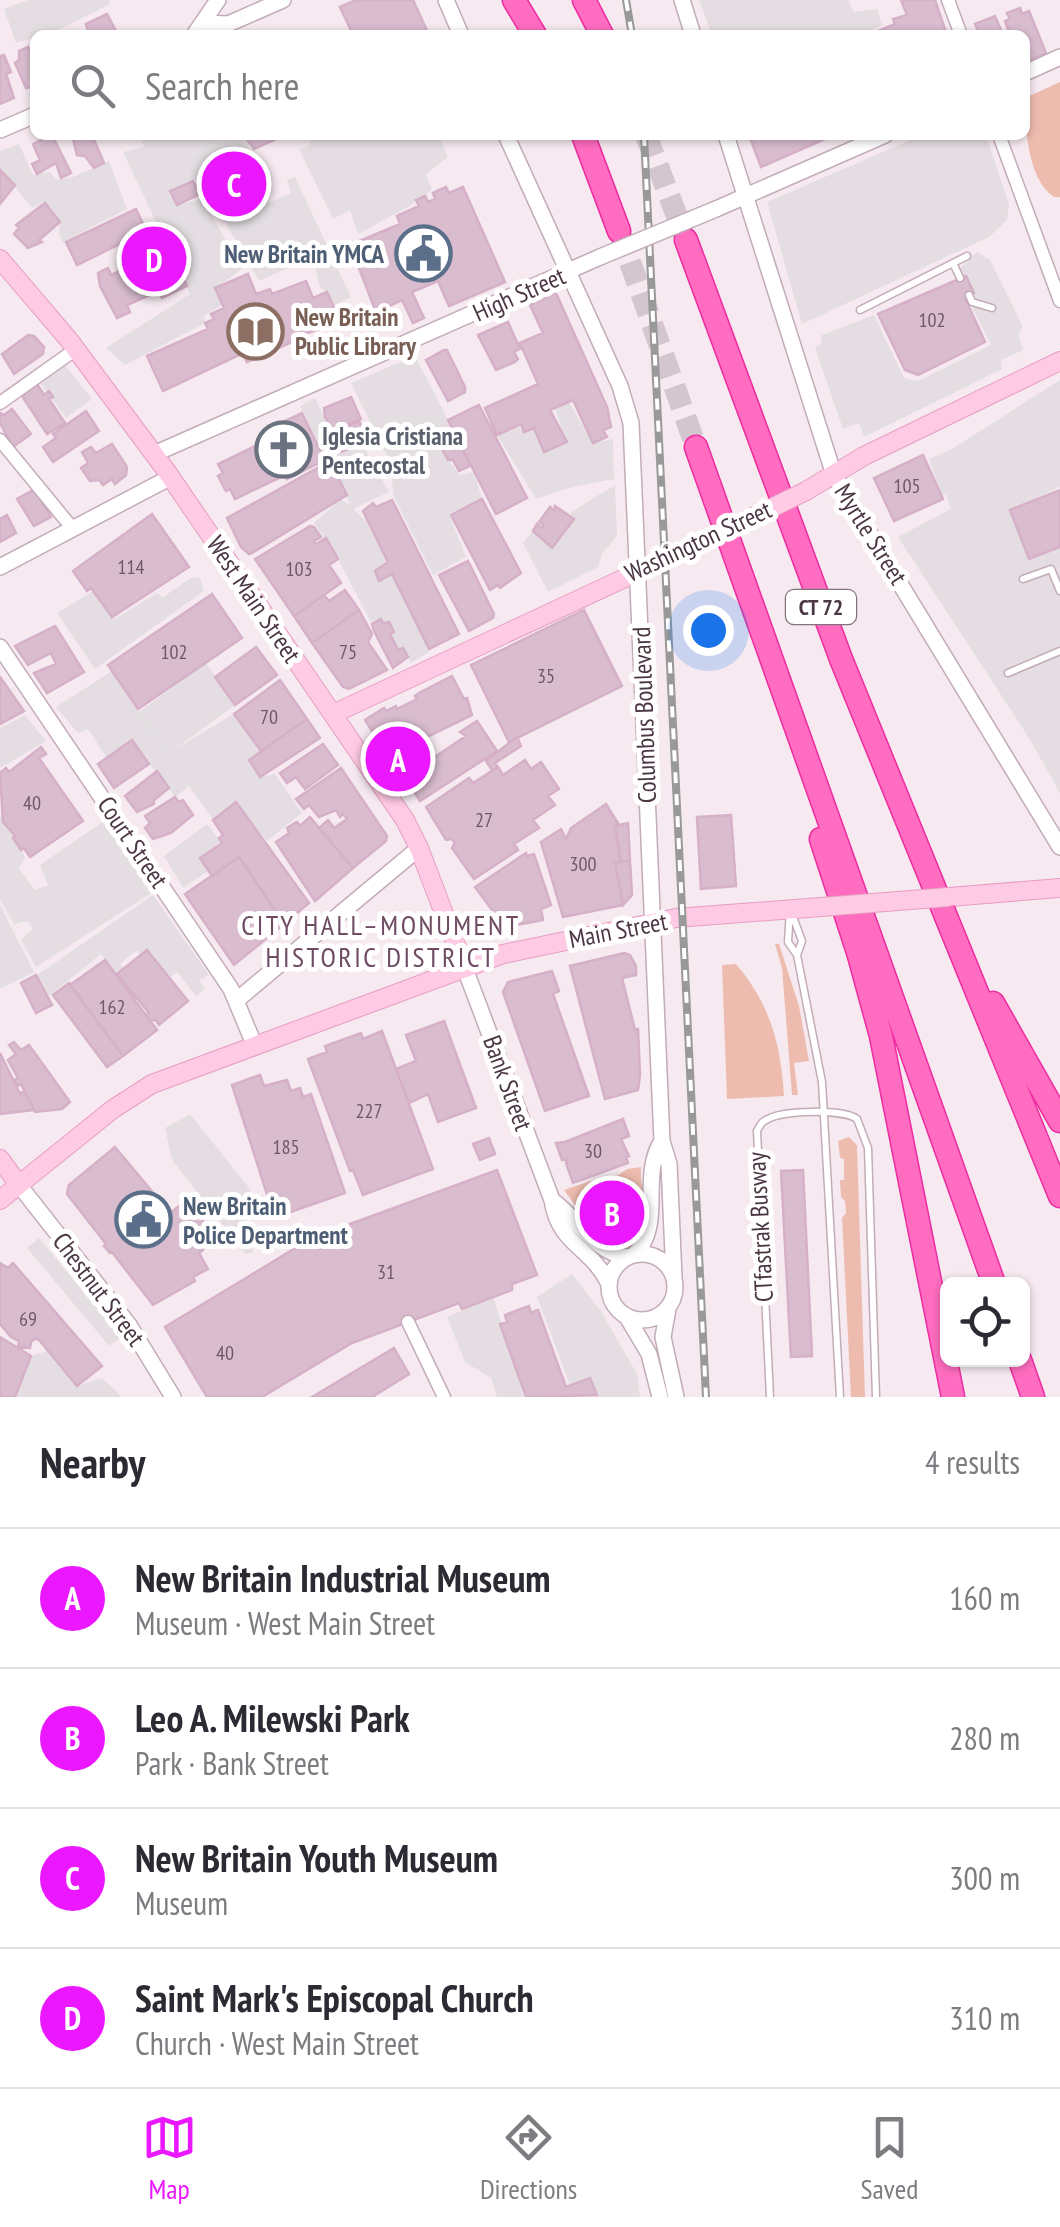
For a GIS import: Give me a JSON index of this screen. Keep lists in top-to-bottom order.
{
  "streets": {
    "highway": ["CT 72"],
    "main road": ["Washington Street", "West Main Street", "Main Street"],
    "street": [
      "High Street",
      "Myrtle Street",
      "Columbus Boulevard",
      "Court Street",
      "Bank Street",
      "Chestnut Street"
    ],
    "lane": ["CTfastrak Busway"]
  },
  "crossings": [
    ["High Street", "Myrtle Street"],
    ["High Street", "West Main Street"],
    ["High Street", "Columbus Boulevard"],
    ["Myrtle Street", "Washington Street"],
    ["Washington Street", "West Main Street"],
    ["Washington Street", "Columbus Boulevard"],
    ["West Main Street", "Main Street"],
    ["West Main Street", "Bank Street"],
    ["Columbus Boulevard", "Main Street"],
    ["Columbus Boulevard", "Bank Street"],
    ["Court Street", "Main Street"],
    ["Main Street", "Bank Street"],
    ["Main Street", "Chestnut Street"]
  ],
  "districts": ["CITY HALL–MONUMENT HISTORIC DISTRICT"],
  "places": {
    "public building": ["New Britain YMCA", "New Britain Police Department"],
    "library": ["New Britain Public Library"],
    "church": ["Iglesia Cristiana Pentecostal"]
  },
  "house_numbers": [
    "102",
    "105",
    "114",
    "103",
    "102",
    "75",
    "35",
    "70",
    "40",
    "27",
    "300",
    "162",
    "227",
    "185",
    "30",
    "31",
    "69",
    "40"
  ],
  "page": {
    "search": "Search here",
    "pins": [
      "C",
      "D",
      "A",
      "B"
    ],
    "heading": ["Nearby", "4 results"],
    "list": [
      {
        "mark": "A",
        "name": "New Britain Industrial Museum",
        "note": "Museum · West Main Street",
        "value": "160 m"
      },
      {
        "mark": "B",
        "name": "Leo A. Milewski Park",
        "note": "Park · Bank Street",
        "value": "280 m"
      },
      {
        "mark": "C",
        "name": "New Britain Youth Museum",
        "note": "Museum",
        "value": "300 m"
      },
      {
        "mark": "D",
        "name": "Saint Mark's Episcopal Church",
        "note": "Church · West Main Street",
        "value": "310 m"
      }
    ],
    "nav": ["Map", "Directions", "Saved"]
  }
}
